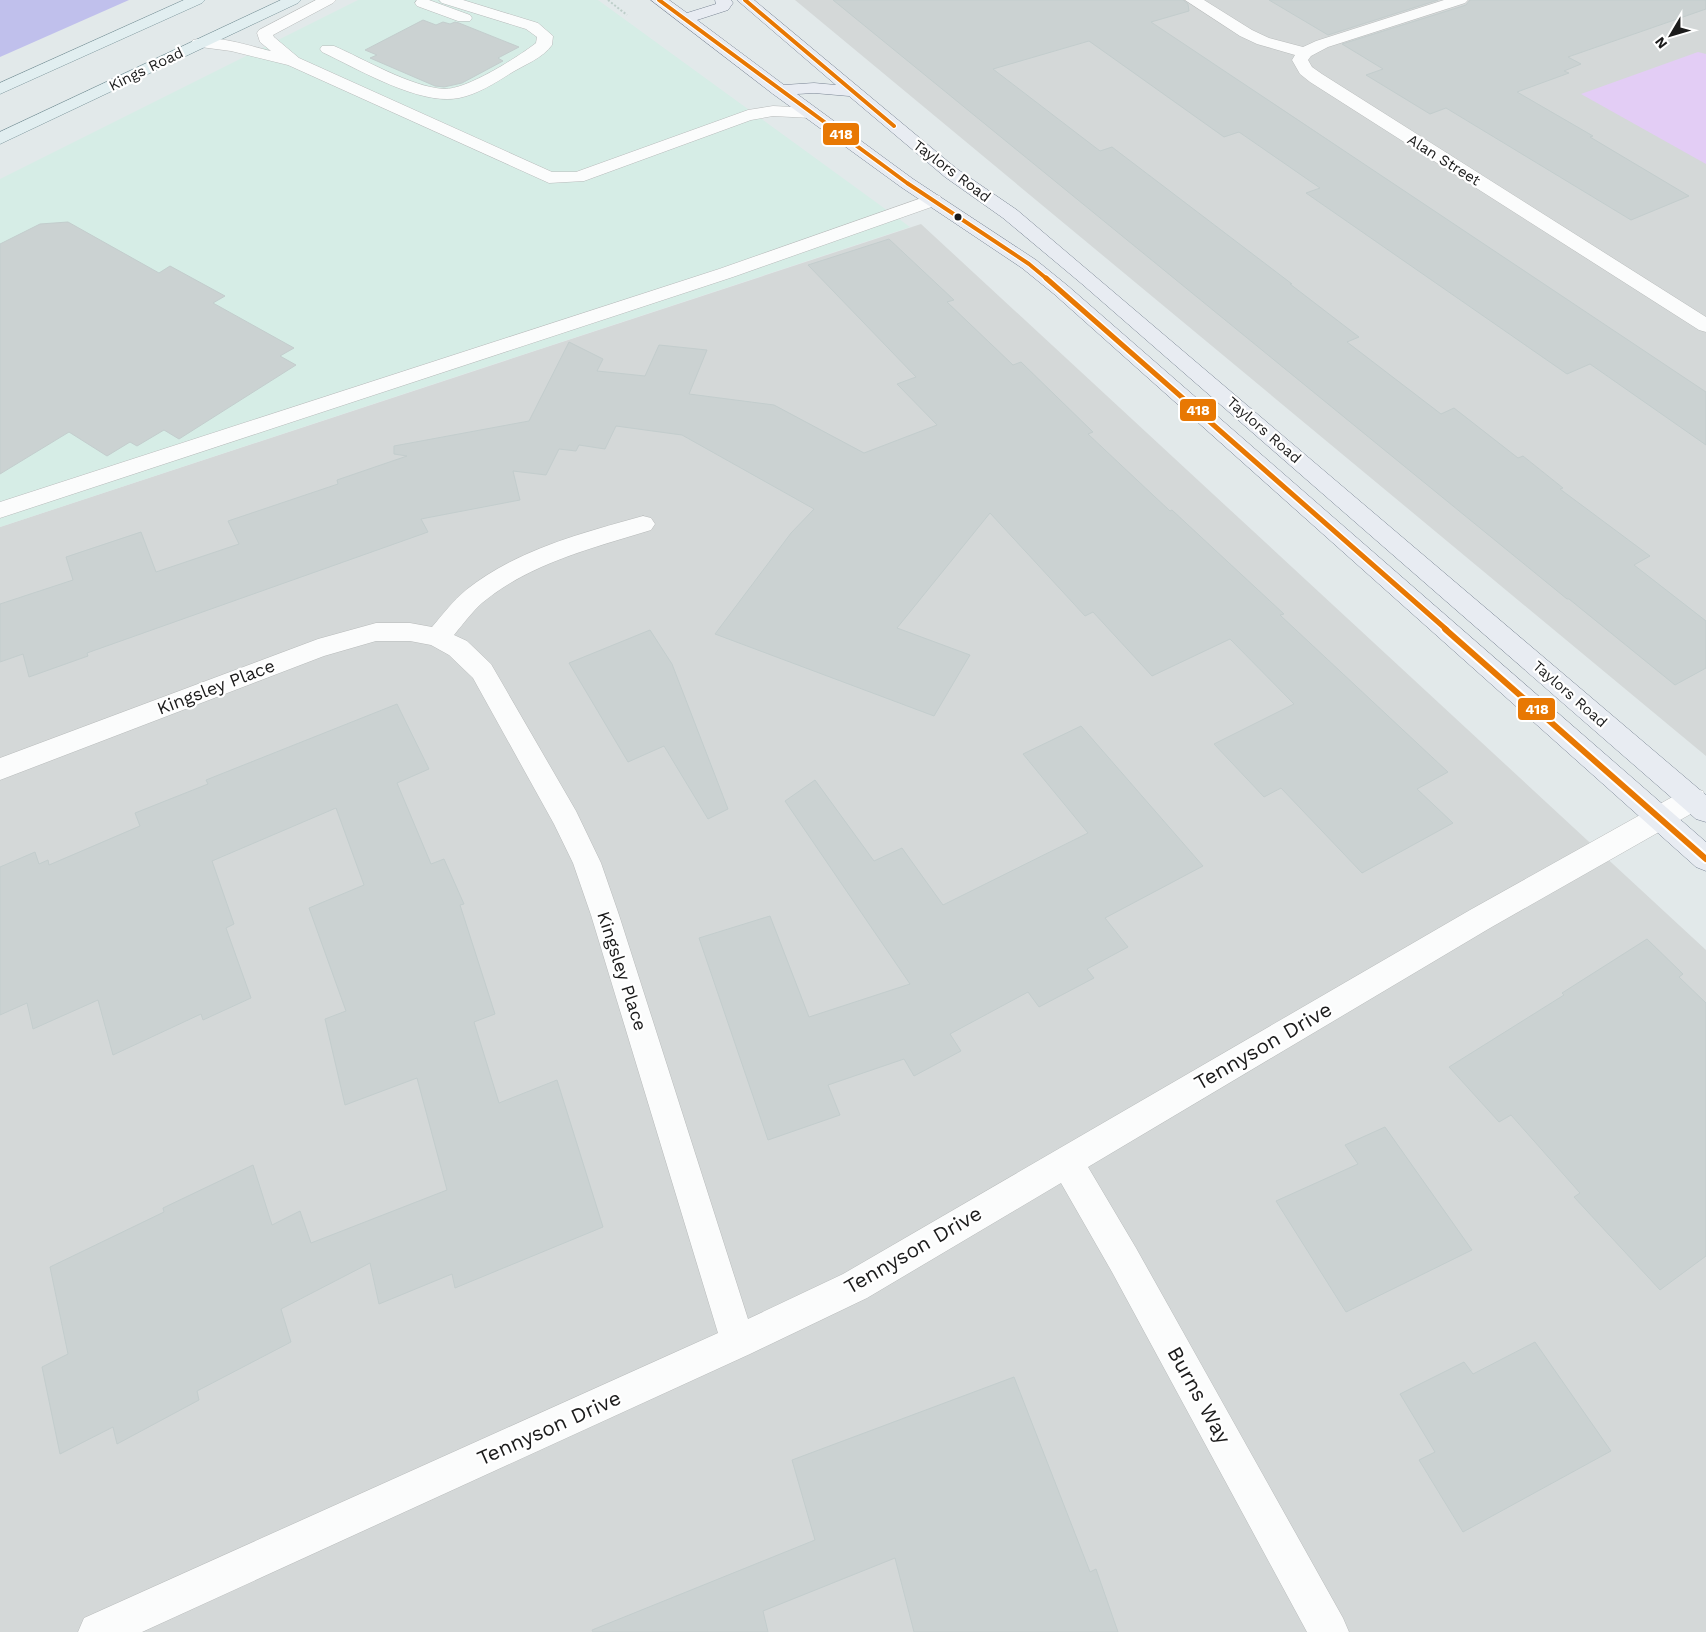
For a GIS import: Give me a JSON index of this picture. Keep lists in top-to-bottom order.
{
  "streets": {
    "main road": ["Kings Road", "Taylors Road"],
    "street": [
      "Alan Street",
      "Kingsley Place",
      "Tennyson Drive",
      "Burns Way"
    ]
  },
  "crossings": [
    ["Taylors Road", "Tennyson Drive"],
    ["Kingsley Place", "Tennyson Drive"],
    ["Tennyson Drive", "Burns Way"]
  ],
  "lines": ["transit line 418"],
  "north": "bottom left"
}
